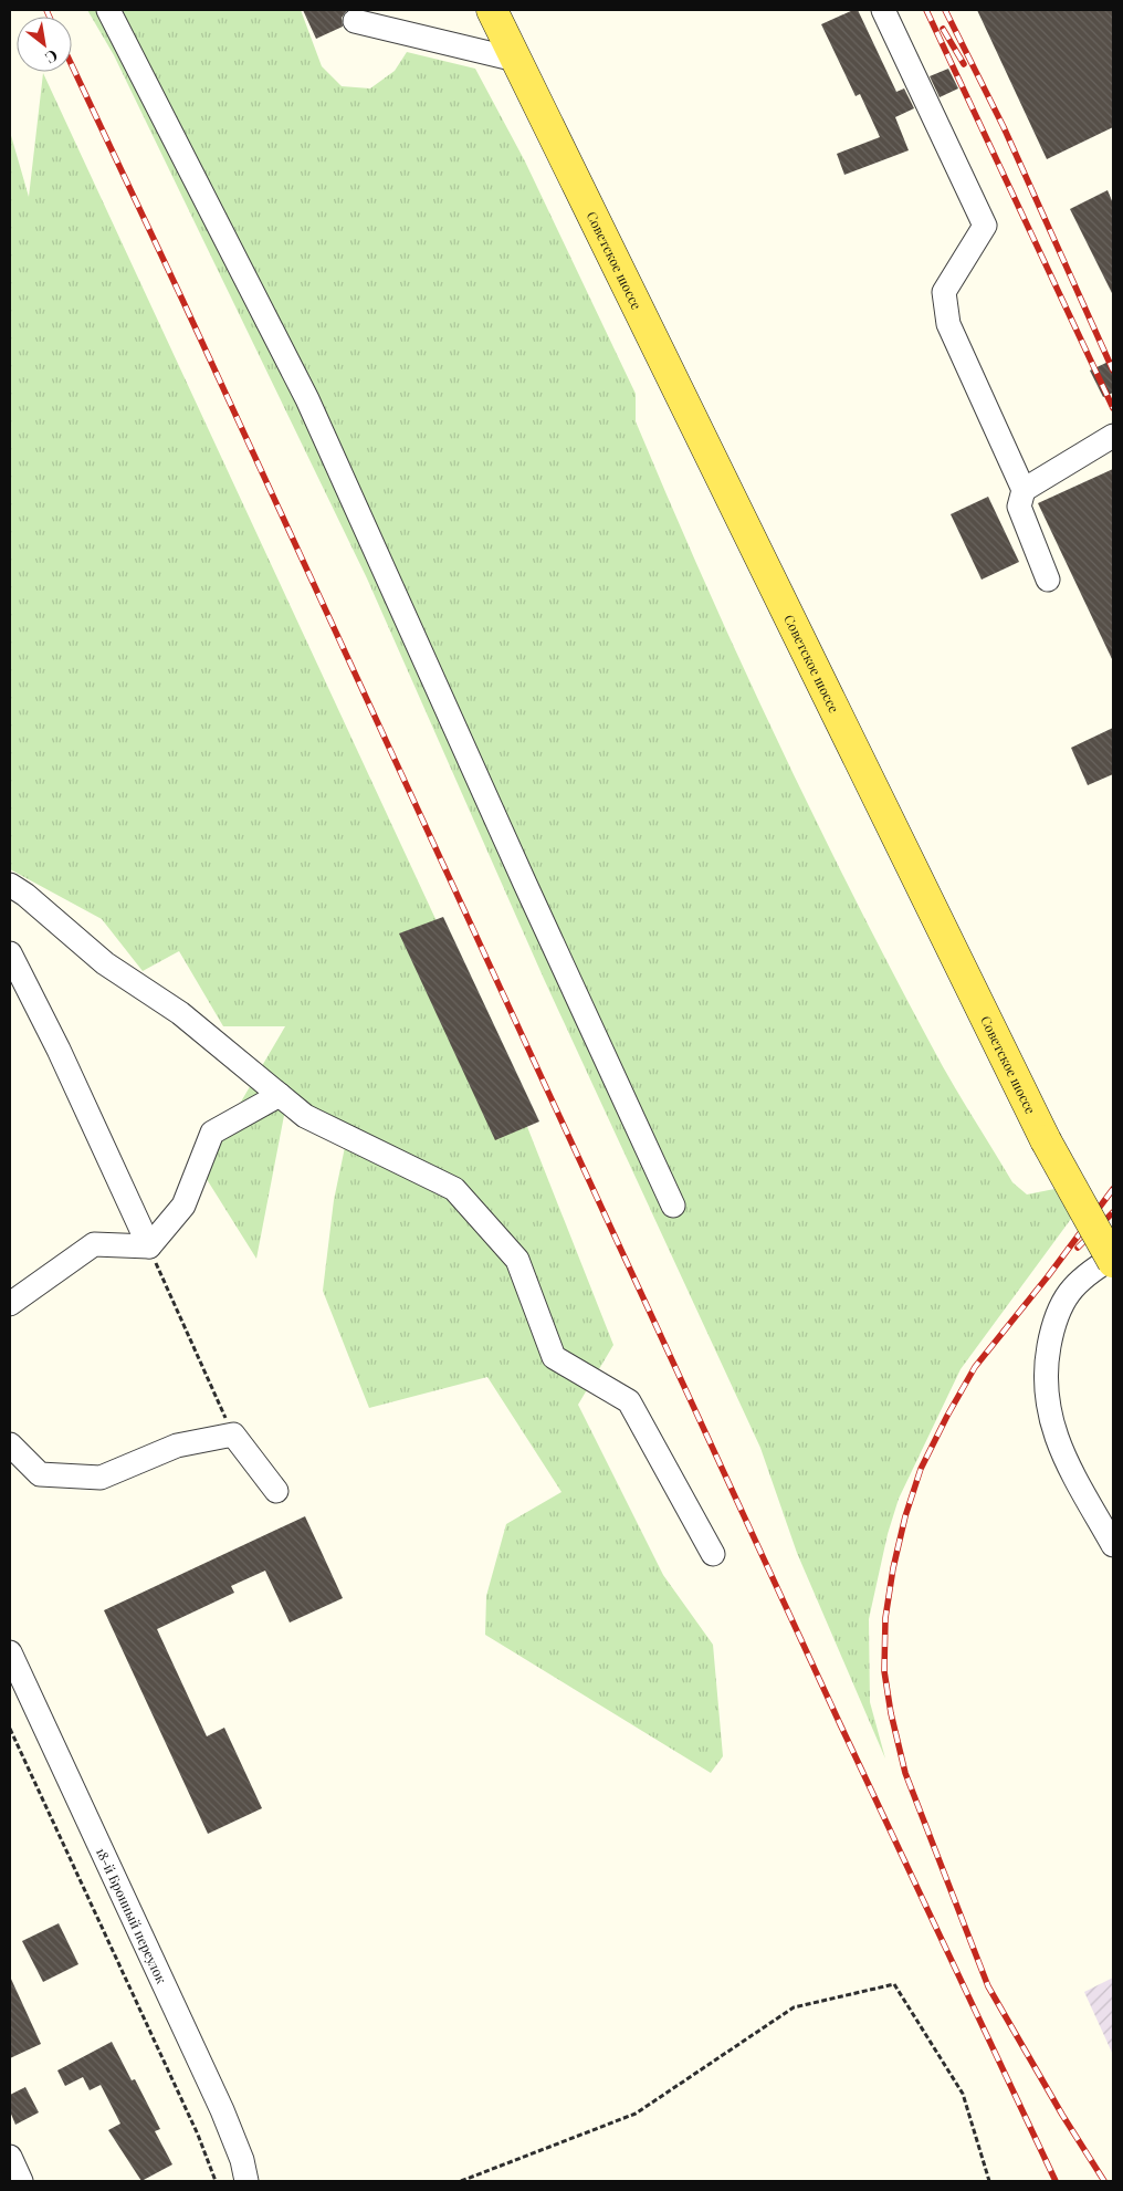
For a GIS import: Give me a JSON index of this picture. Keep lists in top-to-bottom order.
{
  "streets": {
    "main road": ["Советское шоссе"],
    "street": ["18-й Бронный переулок"]
  },
  "north": "bottom right"
}
